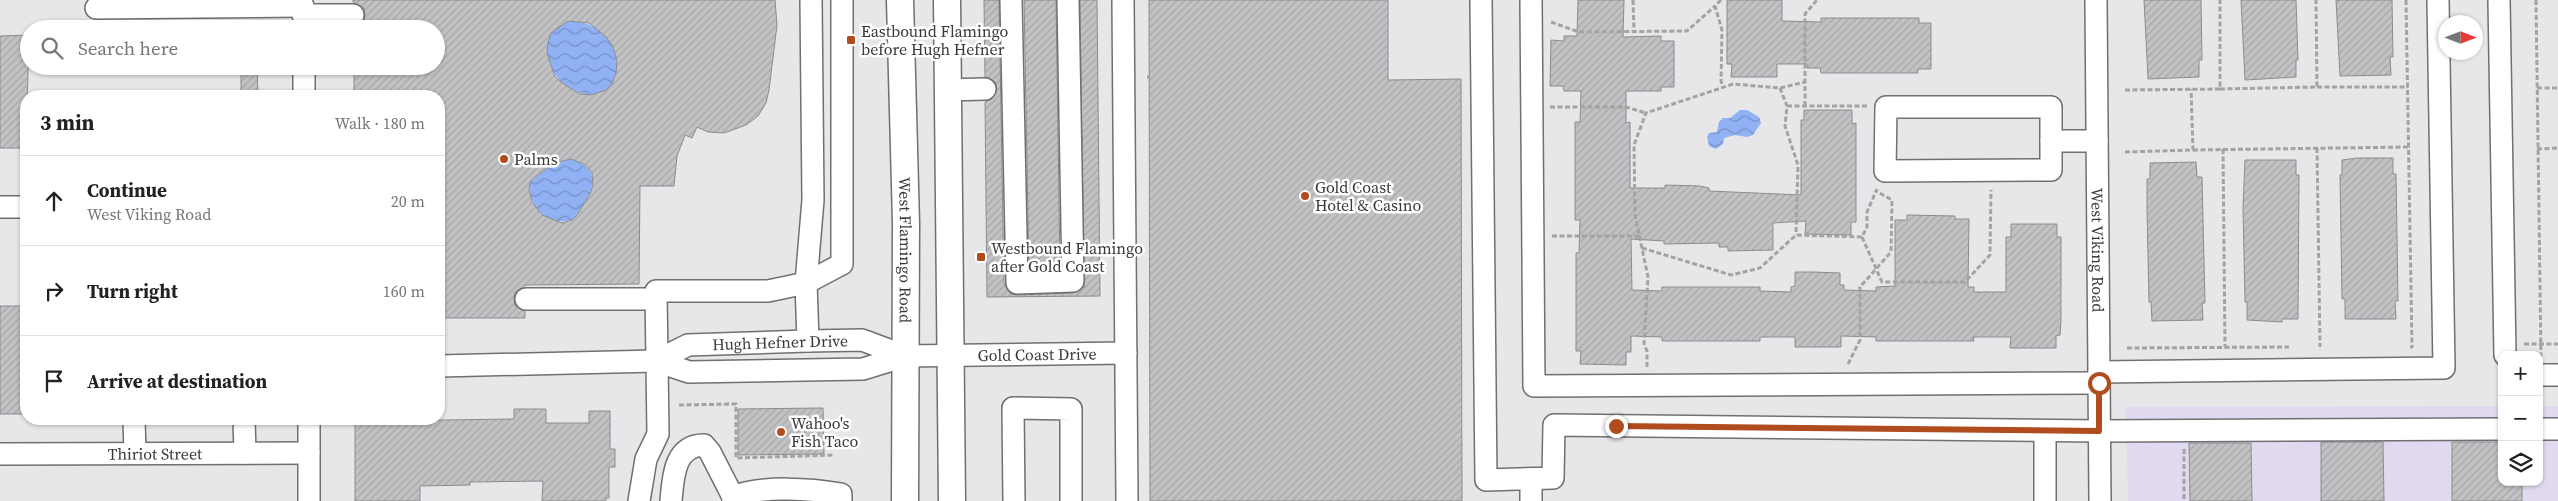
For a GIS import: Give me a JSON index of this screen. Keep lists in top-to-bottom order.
{
  "streets": {
    "main road": ["West Flamingo Road"],
    "street": [
      "West Viking Road",
      "Hugh Hefner Drive",
      "Gold Coast Drive",
      "Thiriot Street"
    ]
  },
  "crossings": [
    ["West Flamingo Road", "Hugh Hefner Drive"],
    ["Hugh Hefner Drive", "Gold Coast Drive"]
  ],
  "places": {
    "transit": ["Eastbound Flamingo before Hugh Hefner", "Westbound Flamingo after Gold Coast"],
    "other": ["Palms", "Gold Coast Hotel & Casino", "Wahoo's Fish Taco"]
  },
  "north": "right",
  "page": {
    "search": "Search here",
    "heading": ["3 min", "Walk · 180 m"],
    "list": [
      ["Continue", "West Viking Road", "20 m"],
      ["Turn right", "160 m"],
      "Arrive at destination"
    ],
    "map_buttons": ["+", "−"]
  }
}
